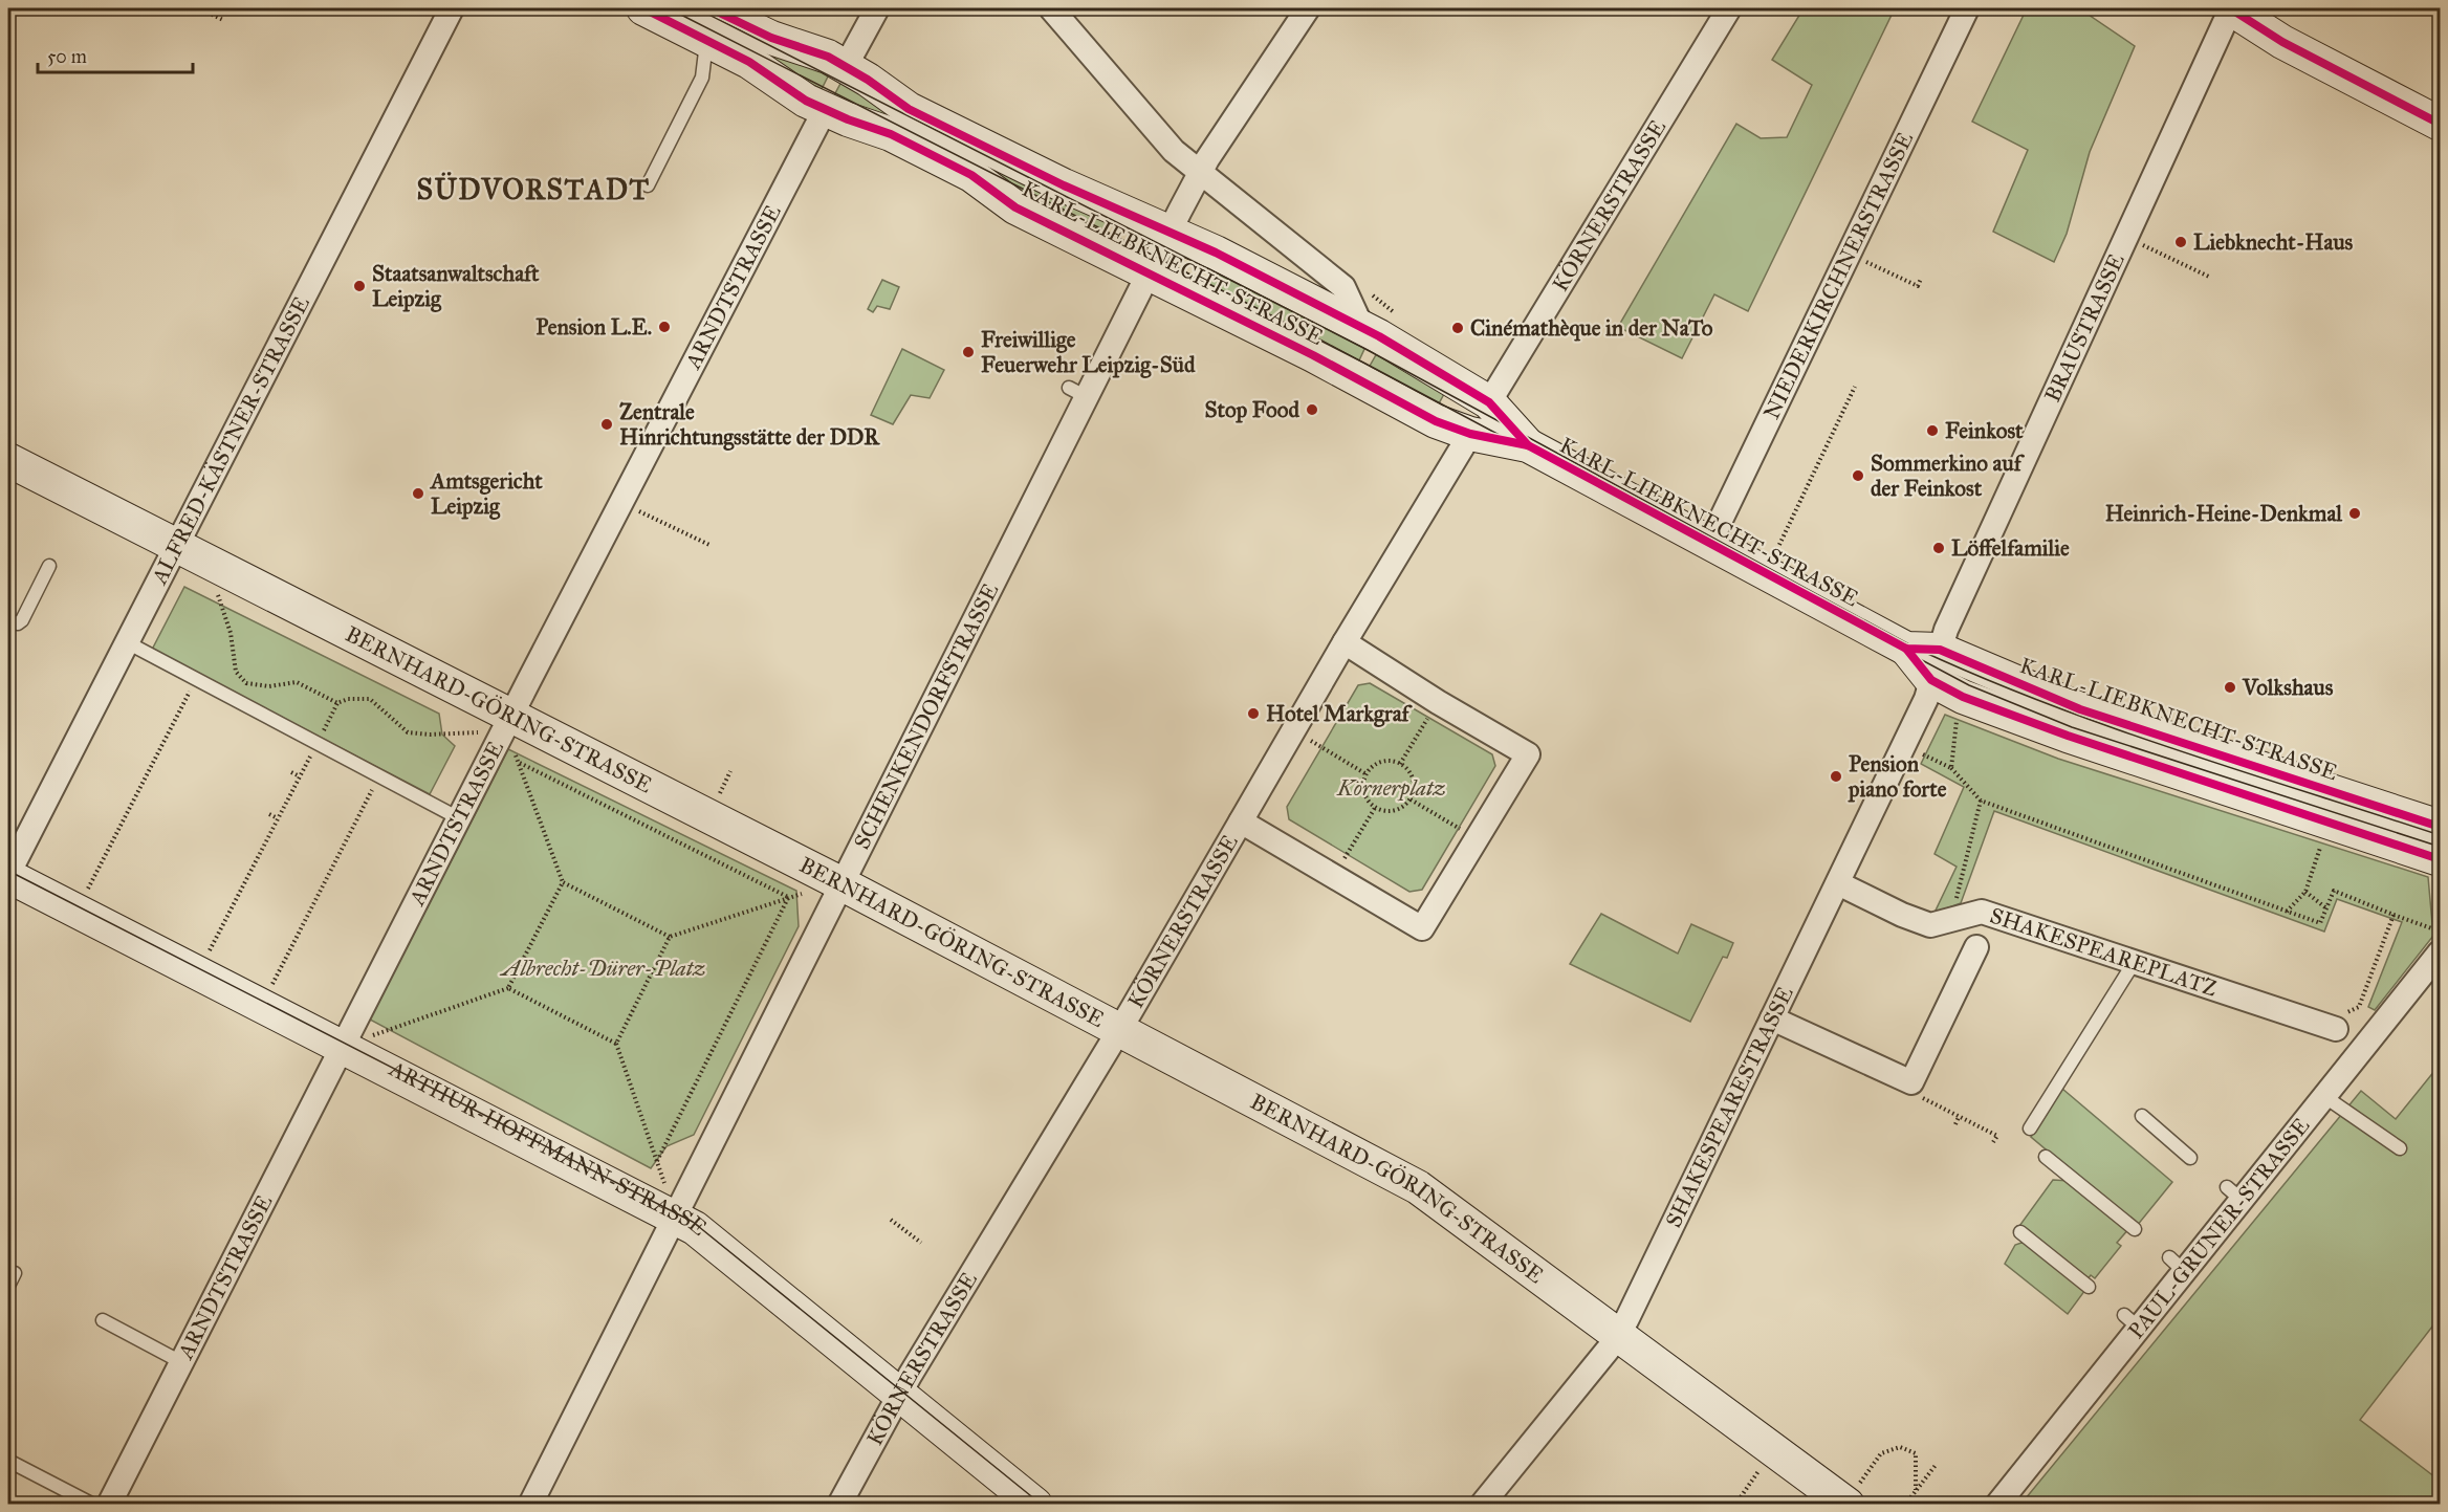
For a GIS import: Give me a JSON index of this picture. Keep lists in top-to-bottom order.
{
  "streets": {
    "main road": ["KARL-LIEBKNECHT-STRASSE", "BERNHARD-GÖRING-STRASSE", "ARTHUR-HOFFMANN-STRASSE"],
    "street": [
      "KÖRNERSTRASSE",
      "NIEDERKIRCHNERSTRASSE",
      "ARNDTSTRASSE",
      "BRAUSTRASSE",
      "ALFRED-KÄSTNER-STRASSE",
      "SCHENKENDORFSTRASSE",
      "SHAKESPEAREPLATZ",
      "SHAKESPEARESTRASSE",
      "PAUL-GRUNER-STRASSE"
    ]
  },
  "crossings": [
    ["KÖRNERSTRASSE", "KARL-LIEBKNECHT-STRASSE"],
    ["KÖRNERSTRASSE", "BERNHARD-GÖRING-STRASSE"],
    ["KÖRNERSTRASSE", "ARTHUR-HOFFMANN-STRASSE"],
    ["KARL-LIEBKNECHT-STRASSE", "NIEDERKIRCHNERSTRASSE"],
    ["KARL-LIEBKNECHT-STRASSE", "ARNDTSTRASSE"],
    ["KARL-LIEBKNECHT-STRASSE", "BRAUSTRASSE"],
    ["KARL-LIEBKNECHT-STRASSE", "SCHENKENDORFSTRASSE"],
    ["KARL-LIEBKNECHT-STRASSE", "SHAKESPEARESTRASSE"],
    ["ARNDTSTRASSE", "BERNHARD-GÖRING-STRASSE"],
    ["ARNDTSTRASSE", "ARTHUR-HOFFMANN-STRASSE"],
    ["BRAUSTRASSE", "SHAKESPEARESTRASSE"],
    ["ALFRED-KÄSTNER-STRASSE", "BERNHARD-GÖRING-STRASSE"],
    ["ALFRED-KÄSTNER-STRASSE", "ARTHUR-HOFFMANN-STRASSE"],
    ["BERNHARD-GÖRING-STRASSE", "SCHENKENDORFSTRASSE"],
    ["BERNHARD-GÖRING-STRASSE", "SHAKESPEARESTRASSE"],
    ["SCHENKENDORFSTRASSE", "ARTHUR-HOFFMANN-STRASSE"],
    ["SHAKESPEAREPLATZ", "SHAKESPEARESTRASSE"]
  ],
  "districts": ["SÜDVORSTADT"],
  "parks": ["Körnerplatz", "Albrecht-Dürer-Platz"],
  "places": [
    "Liebknecht-Haus",
    "Staatsanwaltschaft Leipzig",
    "Pension L.E.",
    "Cinémathèque in der NaTo",
    "Freiwillige Feuerwehr Leipzig-Süd",
    "Stop Food",
    "Zentrale Hinrichtungsstätte der DDR",
    "Feinkost",
    "Sommerkino auf der Feinkost",
    "Amtsgericht Leipzig",
    "Heinrich-Heine-Denkmal",
    "Löffelfamilie",
    "Volkshaus",
    "Hotel Markgraf",
    "Pension piano forte"
  ],
  "scale_bar": "50 m"
}
